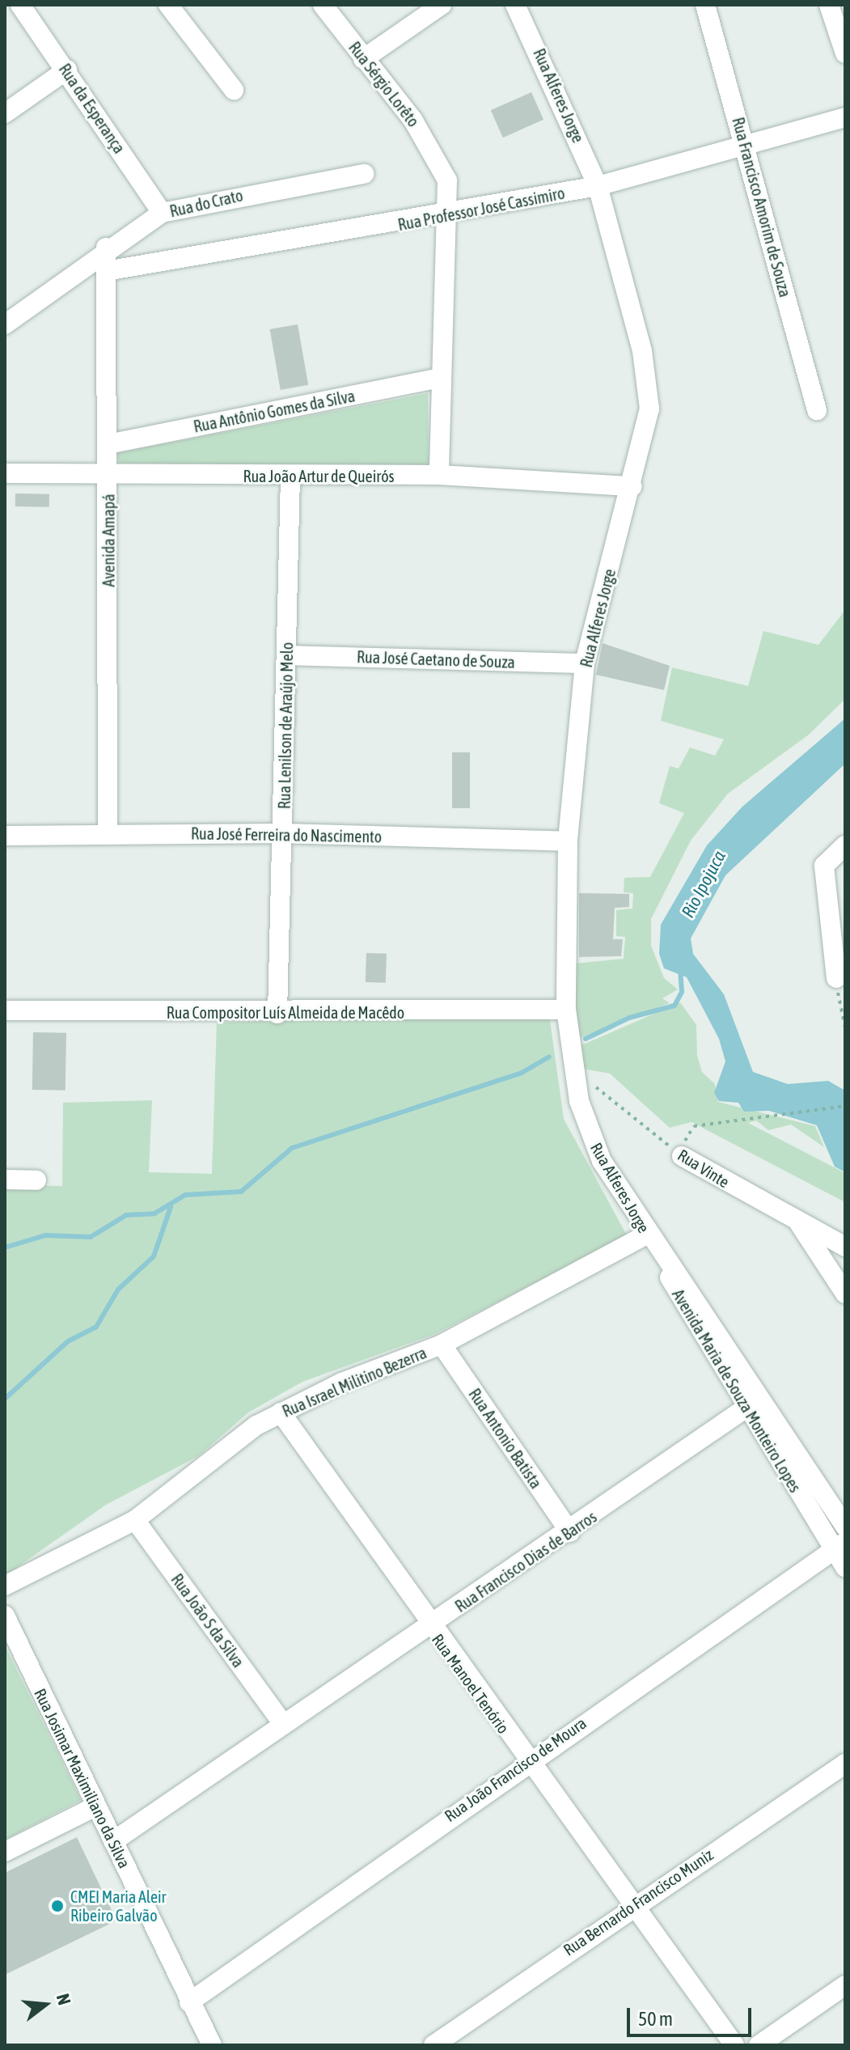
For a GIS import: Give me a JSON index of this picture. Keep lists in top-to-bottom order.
{
  "streets": {
    "street": [
      "Rua Sérgio Lorêto",
      "Rua Alferes Jorge",
      "Rua da Esperança",
      "Rua do Crato",
      "Rua Francisco Amorim de Souza",
      "Rua Professor José Cassimiro",
      "Rua Antônio Gomes da Silva",
      "Rua João Artur de Queirós",
      "Avenida Amapá",
      "Rua José Caetano de Souza",
      "Rua Lenilson de Araújo Melo",
      "Rua José Ferreira do Nascimento",
      "Rua Compositor Luís Almeida de Macêdo",
      "Rua Vinte",
      "Rua Israel Militino Bezerra",
      "Avenida Maria de Souza Monteiro Lopes",
      "Rua Antonio Batista",
      "Rua Francisco Dias de Barros",
      "Rua João S da Silva",
      "Rua Manoel Tenório",
      "Rua João Francisco de Moura",
      "Rua Josimar Maximiliano da Silva",
      "Rua Bernardo Francisco Muniz"
    ]
  },
  "crossings": [
    ["Rua Sérgio Lorêto", "Rua Professor José Cassimiro"],
    ["Rua Alferes Jorge", "Rua Professor José Cassimiro"],
    ["Rua Alferes Jorge", "Rua João Artur de Queirós"],
    ["Rua Alferes Jorge", "Rua José Caetano de Souza"],
    ["Rua Alferes Jorge", "Rua José Ferreira do Nascimento"],
    ["Rua Alferes Jorge", "Rua Compositor Luís Almeida de Macêdo"],
    ["Rua Alferes Jorge", "Rua Vinte"],
    ["Rua Alferes Jorge", "Rua Israel Militino Bezerra"],
    ["Rua Alferes Jorge", "Avenida Maria de Souza Monteiro Lopes"],
    ["Rua da Esperança", "Rua do Crato"],
    ["Rua do Crato", "Avenida Amapá"],
    ["Rua Francisco Amorim de Souza", "Rua Professor José Cassimiro"],
    ["Rua Professor José Cassimiro", "Avenida Amapá"],
    ["Rua Antônio Gomes da Silva", "Avenida Amapá"],
    ["Rua João Artur de Queirós", "Avenida Amapá"],
    ["Rua João Artur de Queirós", "Rua Lenilson de Araújo Melo"],
    ["Avenida Amapá", "Rua José Ferreira do Nascimento"],
    ["Rua José Caetano de Souza", "Rua Lenilson de Araújo Melo"],
    ["Rua Lenilson de Araújo Melo", "Rua José Ferreira do Nascimento"],
    ["Rua Lenilson de Araújo Melo", "Rua Compositor Luís Almeida de Macêdo"],
    ["Rua Israel Militino Bezerra", "Avenida Maria de Souza Monteiro Lopes"],
    ["Rua Israel Militino Bezerra", "Rua Antonio Batista"],
    ["Rua Israel Militino Bezerra", "Rua João S da Silva"],
    ["Rua Israel Militino Bezerra", "Rua Manoel Tenório"],
    ["Avenida Maria de Souza Monteiro Lopes", "Rua Francisco Dias de Barros"],
    ["Avenida Maria de Souza Monteiro Lopes", "Rua João Francisco de Moura"],
    ["Rua Antonio Batista", "Rua Francisco Dias de Barros"],
    ["Rua Francisco Dias de Barros", "Rua João S da Silva"],
    ["Rua Francisco Dias de Barros", "Rua Manoel Tenório"],
    ["Rua Francisco Dias de Barros", "Rua Josimar Maximiliano da Silva"],
    ["Rua Manoel Tenório", "Rua João Francisco de Moura"],
    ["Rua Manoel Tenório", "Rua Bernardo Francisco Muniz"],
    ["Rua João Francisco de Moura", "Rua Josimar Maximiliano da Silva"]
  ],
  "water": ["Rio Ipojuca"],
  "places": ["CMEI Maria Aleir Ribeiro Galvão"],
  "scale_bar": "50 m",
  "north": "right"
}
